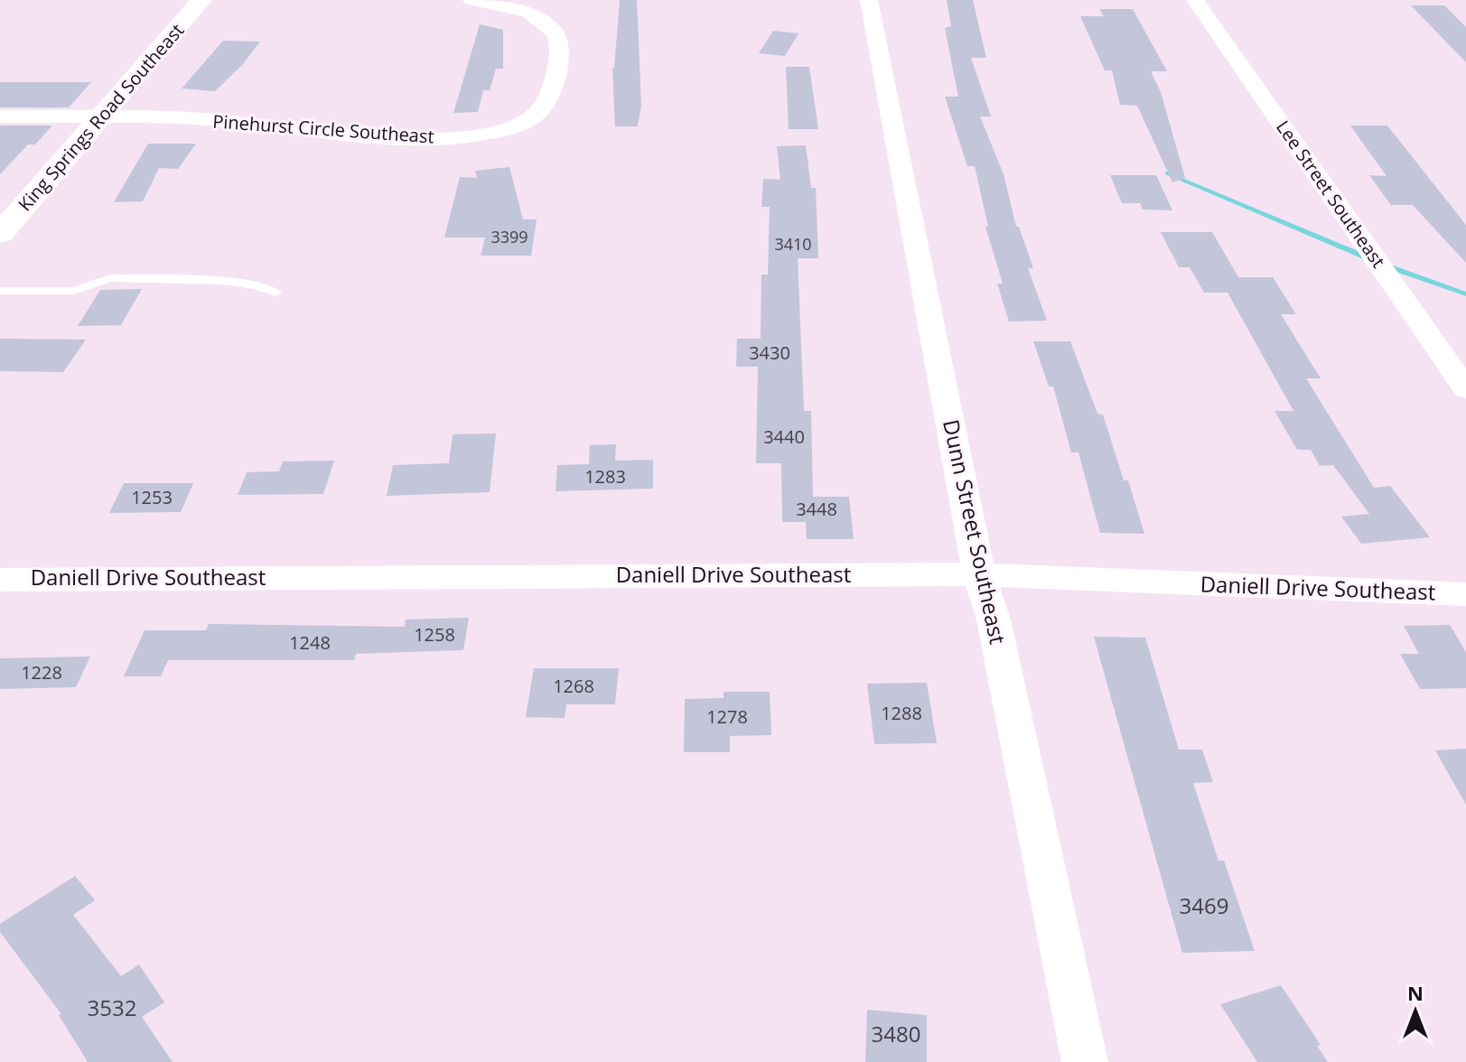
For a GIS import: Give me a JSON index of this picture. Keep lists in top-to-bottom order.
{
  "streets": {
    "street": [
      "King Springs Road Southeast",
      "Pinehurst Circle Southeast",
      "Lee Street Southeast",
      "Dunn Street Southeast",
      "Daniell Drive Southeast"
    ]
  },
  "crossings": [
    ["King Springs Road Southeast", "Pinehurst Circle Southeast"],
    ["Dunn Street Southeast", "Daniell Drive Southeast"]
  ],
  "house_numbers": [
    "3399",
    "3410",
    "3430",
    "3440",
    "1283",
    "1253",
    "3448",
    "1258",
    "1248",
    "1228",
    "1268",
    "1288",
    "1278",
    "3469",
    "3532",
    "3480"
  ],
  "north": "top"
}
